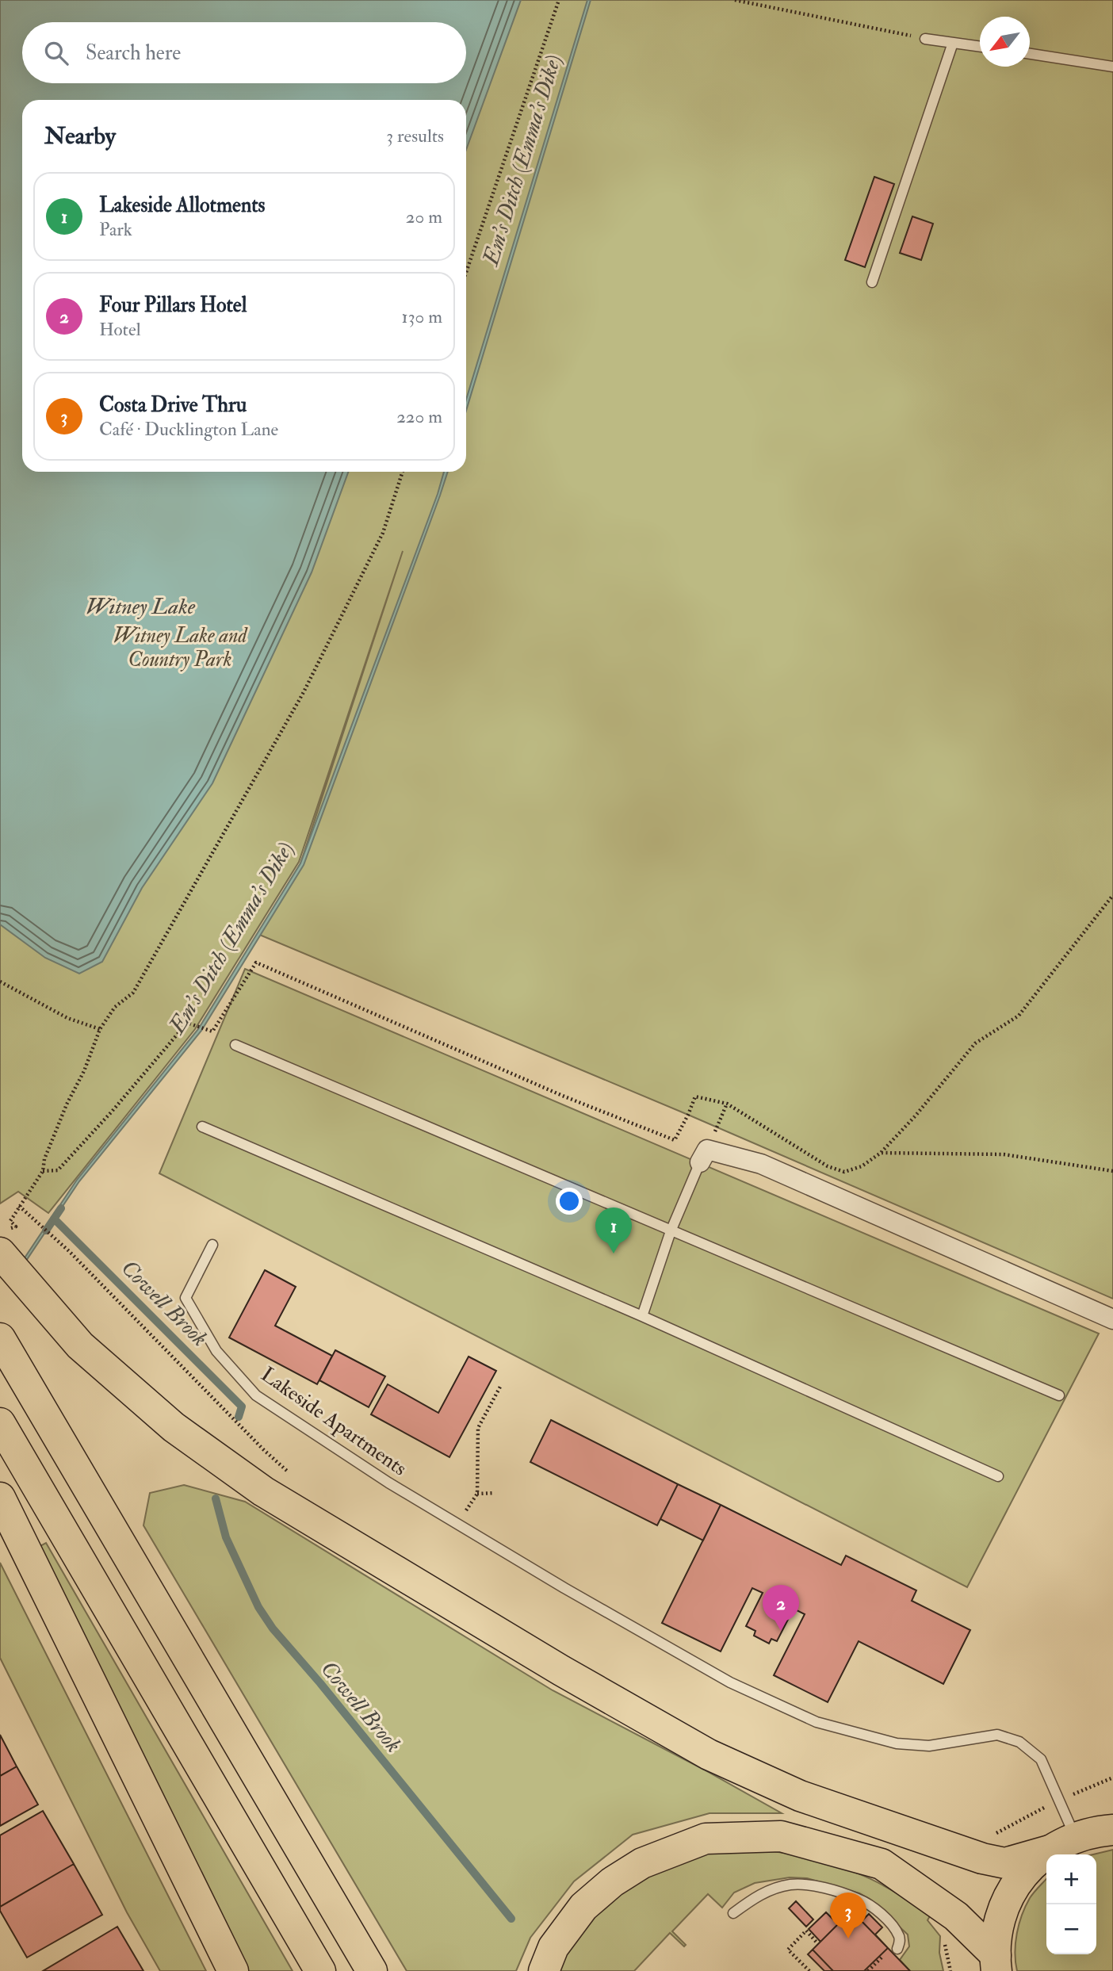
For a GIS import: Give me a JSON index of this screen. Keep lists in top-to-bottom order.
{
  "streets": {
    "lane": ["Lakeside Apartments"]
  },
  "water": ["Em's Ditch (Emma's Dike)", "Witney Lake", "Cowell Brook"],
  "parks": ["Witney Lake and Country Park"],
  "north": "bottom left",
  "page": {
    "search": "Search here",
    "heading": ["Nearby", "3 results"],
    "list": [
      {
        "mark": "1",
        "name": "Lakeside Allotments",
        "note": "Park",
        "value": "20 m"
      },
      {
        "mark": "2",
        "name": "Four Pillars Hotel",
        "note": "Hotel",
        "value": "130 m"
      },
      {
        "mark": "3",
        "name": "Costa Drive Thru",
        "note": "Café · Ducklington Lane",
        "value": "220 m"
      }
    ],
    "pins": ["1", "2", "3"],
    "map_buttons": ["+", "−"]
  }
}
